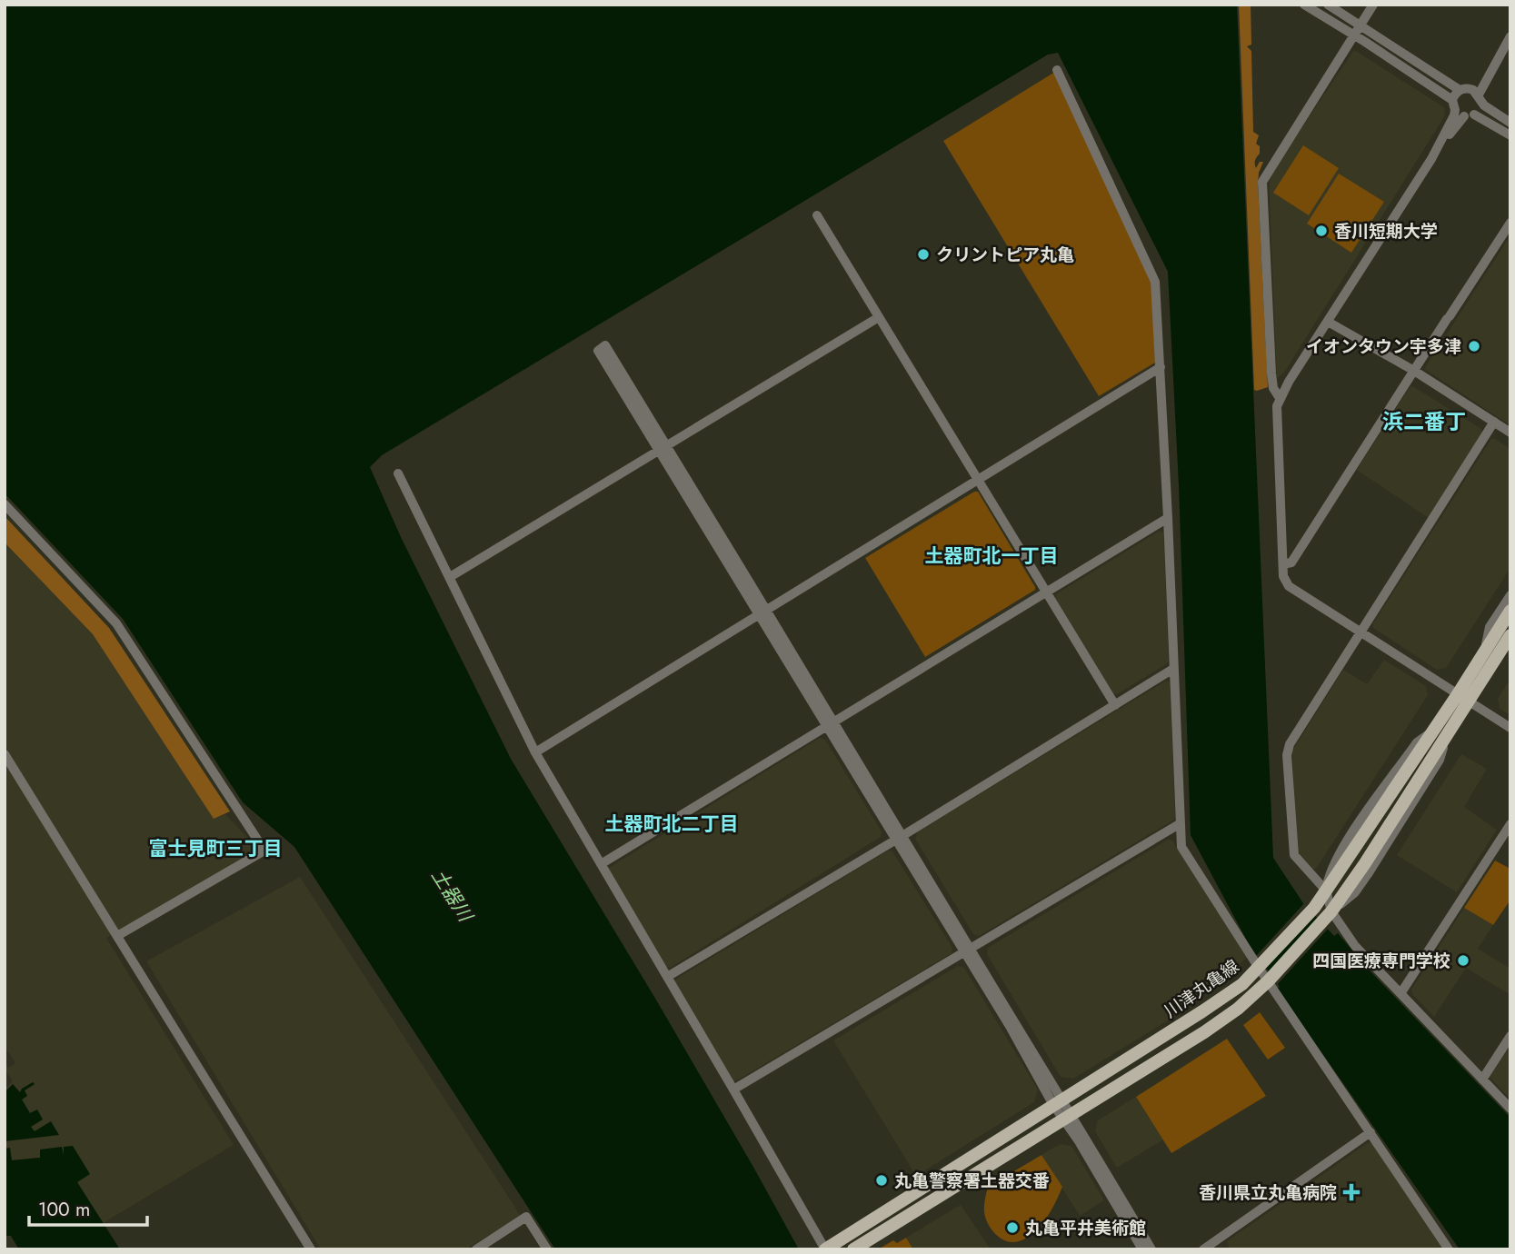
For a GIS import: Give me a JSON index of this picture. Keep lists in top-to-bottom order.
{
  "streets": {
    "main road": ["川津丸亀線"]
  },
  "districts": [
    "浜二番丁",
    "土器町北一丁目",
    "土器町北二丁目",
    "富士見町三丁目"
  ],
  "water": ["土器川"],
  "places": {
    "other": [
      "香川短期大学",
      "クリントピア丸亀",
      "イオンタウン宇多津",
      "四国医療専門学校",
      "丸亀警察署土器交番",
      "丸亀平井美術館"
    ],
    "health": ["香川県立丸亀病院"]
  },
  "scale_bar": "100 m"
}
